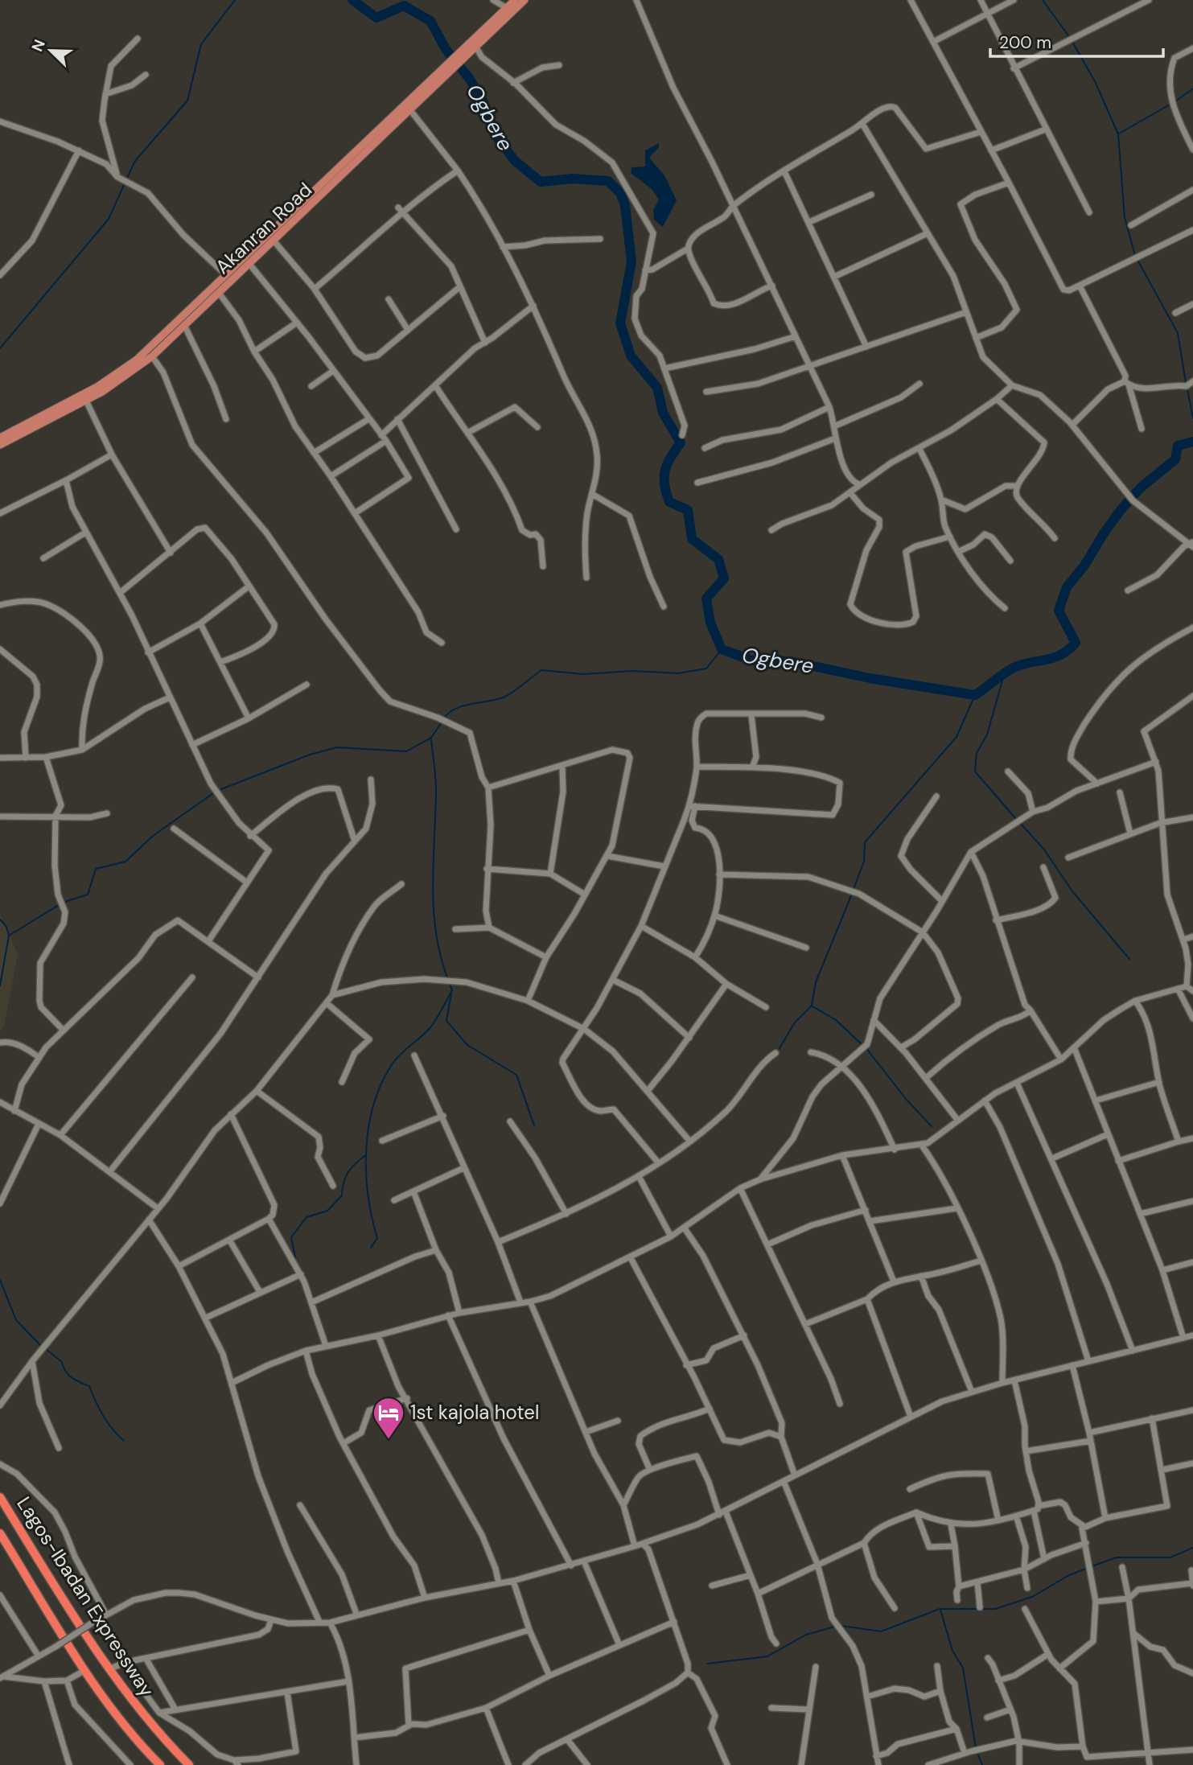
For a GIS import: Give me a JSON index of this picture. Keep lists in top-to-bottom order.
{
  "streets": {
    "highway": ["Lagos-Ibadan Expressway"],
    "main road": ["Akanran Road"]
  },
  "water": ["Ogbere"],
  "places": {
    "hotel": ["1st kajola hotel"]
  },
  "scale_bar": "200 m",
  "north": "top left"
}
